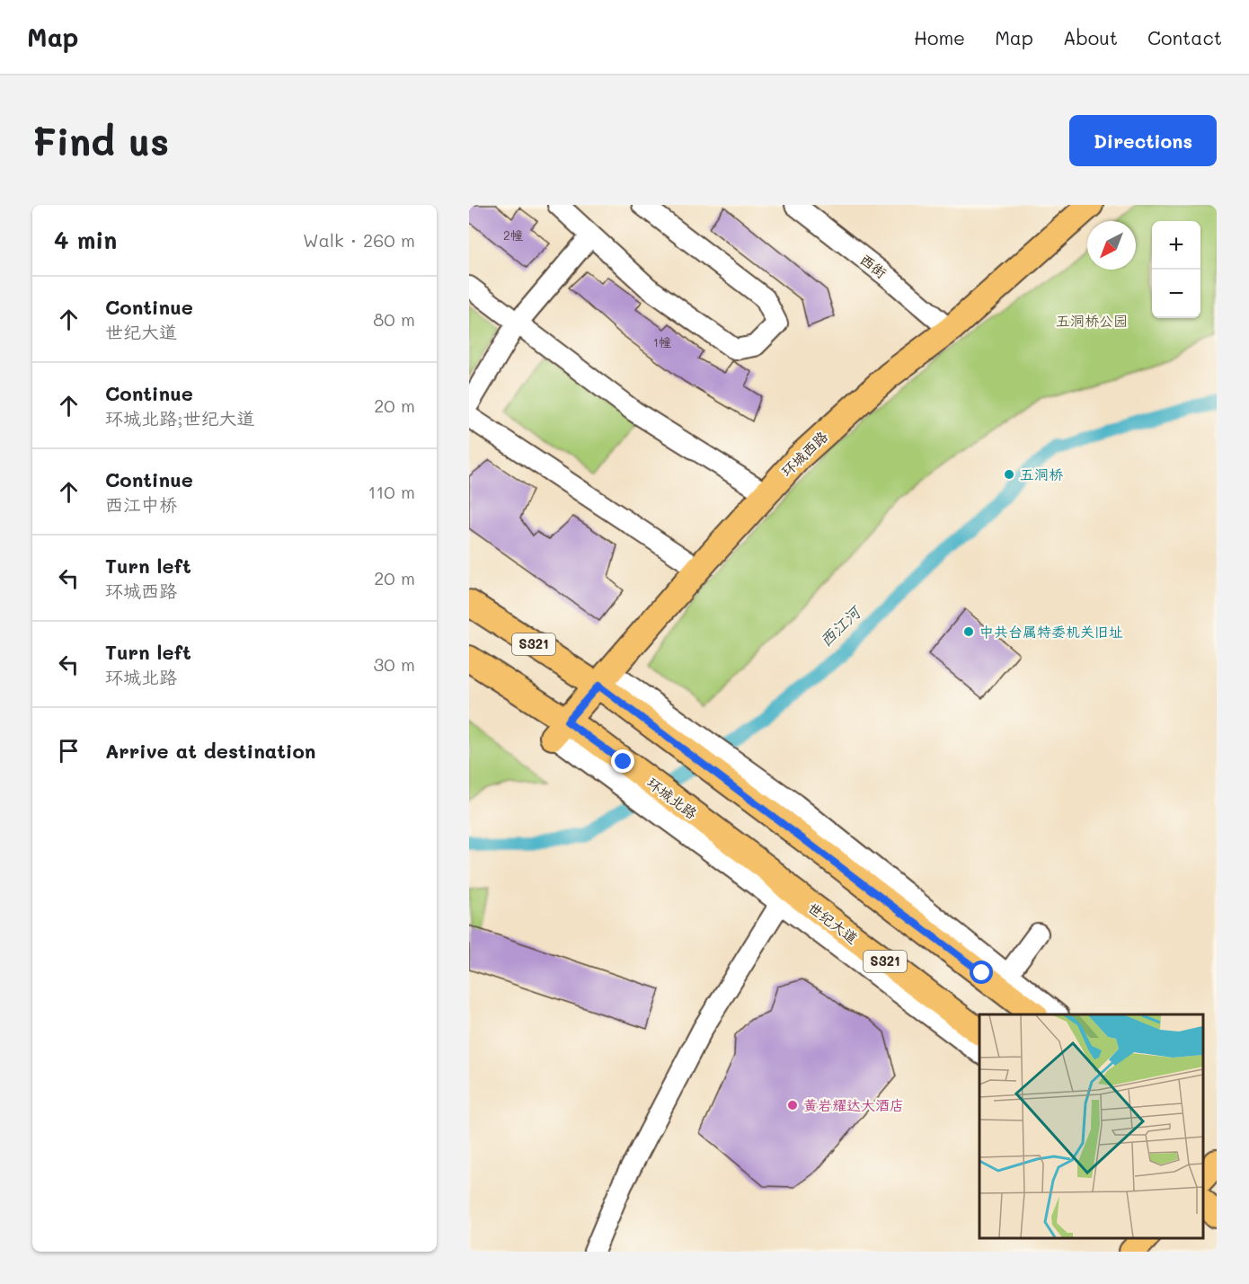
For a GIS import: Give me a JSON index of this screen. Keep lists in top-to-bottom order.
{
  "streets": {
    "main road": [
      "环城西路",
      "S321",
      "环城北路",
      "世纪大道"
    ],
    "street": ["西街"]
  },
  "crossings": [
    ["西街", "环城西路"],
    ["环城西路", "S321"],
    ["环城西路", "环城北路"],
    ["环城北路", "世纪大道"]
  ],
  "water": ["西江河"],
  "parks": ["五洞桥公园"],
  "places": ["五洞桥", "中共台属特委机关旧址", "黄岩耀达大酒店"],
  "house_numbers": ["2幢", "1幢"],
  "north": "bottom left",
  "page": {
    "header": "Map",
    "nav": [
      "Home",
      "Map",
      "About",
      "Contact"
    ],
    "buttons": "Directions",
    "title": "Find us",
    "heading": ["4 min", "Walk · 260 m"],
    "map_buttons": ["+", "−"],
    "list": [
      ["Continue", "世纪大道", "80 m"],
      ["Continue", "环城北路;世纪大道", "20 m"],
      ["Continue", "西江中桥", "110 m"],
      ["Turn left", "环城西路", "20 m"],
      ["Turn left", "环城北路", "30 m"],
      "Arrive at destination"
    ]
  }
}
